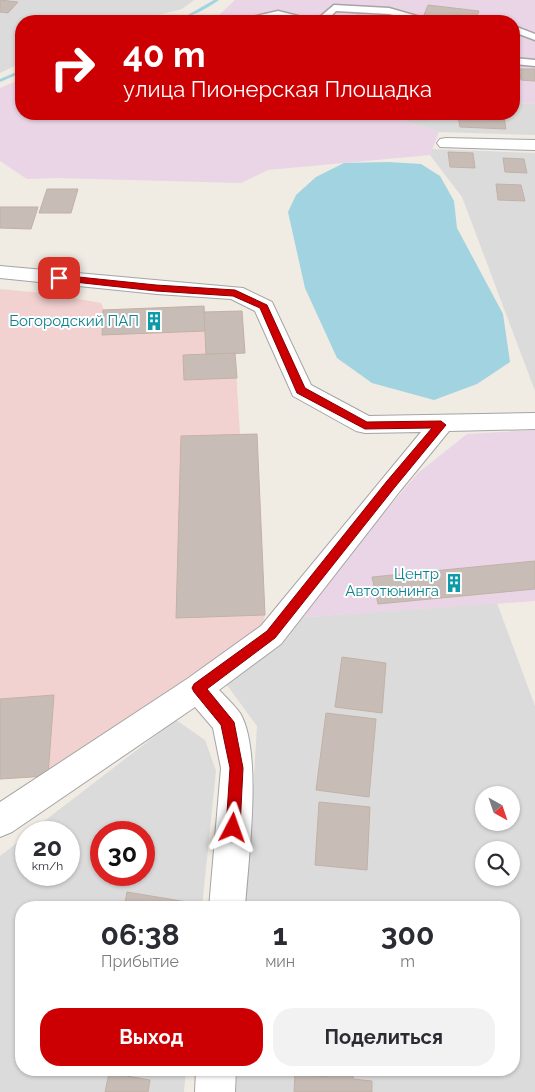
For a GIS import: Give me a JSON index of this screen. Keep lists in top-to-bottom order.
{
  "places": {
    "building": ["Богородский ПАП", "Центр Автотюнинга"]
  },
  "north": "bottom right",
  "page": {
    "turn": ["40 m", "улица Пионерская Площадка"],
    "speed": "20 km/h",
    "limit": "30",
    "eta": [
      "06:38",
      "Прибытие",
      "1",
      "мин",
      "300",
      "m"
    ],
    "buttons": ["Выход", "Поделиться"]
  }
}
